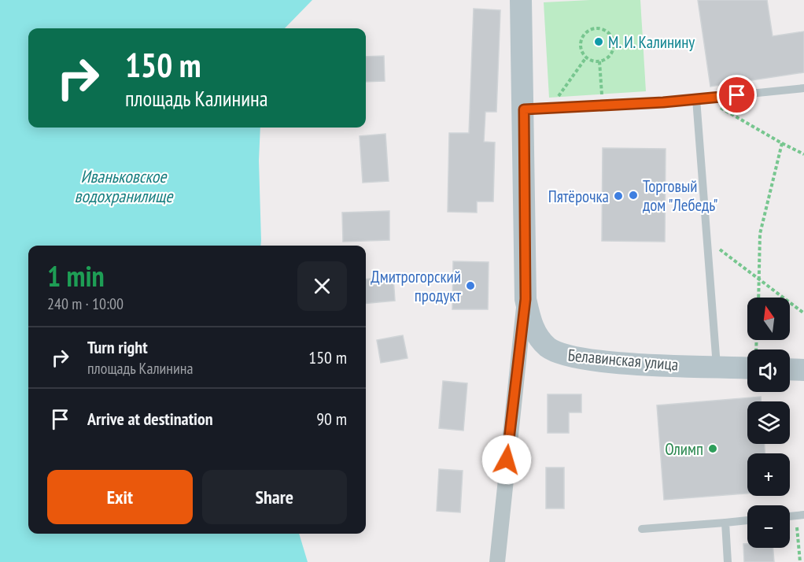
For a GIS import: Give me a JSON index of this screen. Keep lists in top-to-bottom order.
{
  "streets": {
    "street": ["Белавинская улица"]
  },
  "water": ["Иваньковское водохранилище"],
  "places": [
    "М. И. Калинину",
    "Торговый дом \"Лебедь\"",
    "Пятёрочка",
    "Дмитрогорский продукт",
    "Олимп"
  ],
  "north": "top",
  "page": {
    "turn": ["150 m", "площадь Калинина"],
    "heading": ["1 min", "240 m · 10:00"],
    "map_buttons": ["+", "−"],
    "list": [
      {
        "name": "Turn right",
        "note": "площадь Калинина",
        "value": "150 m"
      },
      {
        "name": "Arrive at destination",
        "value": "90 m"
      }
    ],
    "buttons": ["Exit", "Share"]
  }
}
